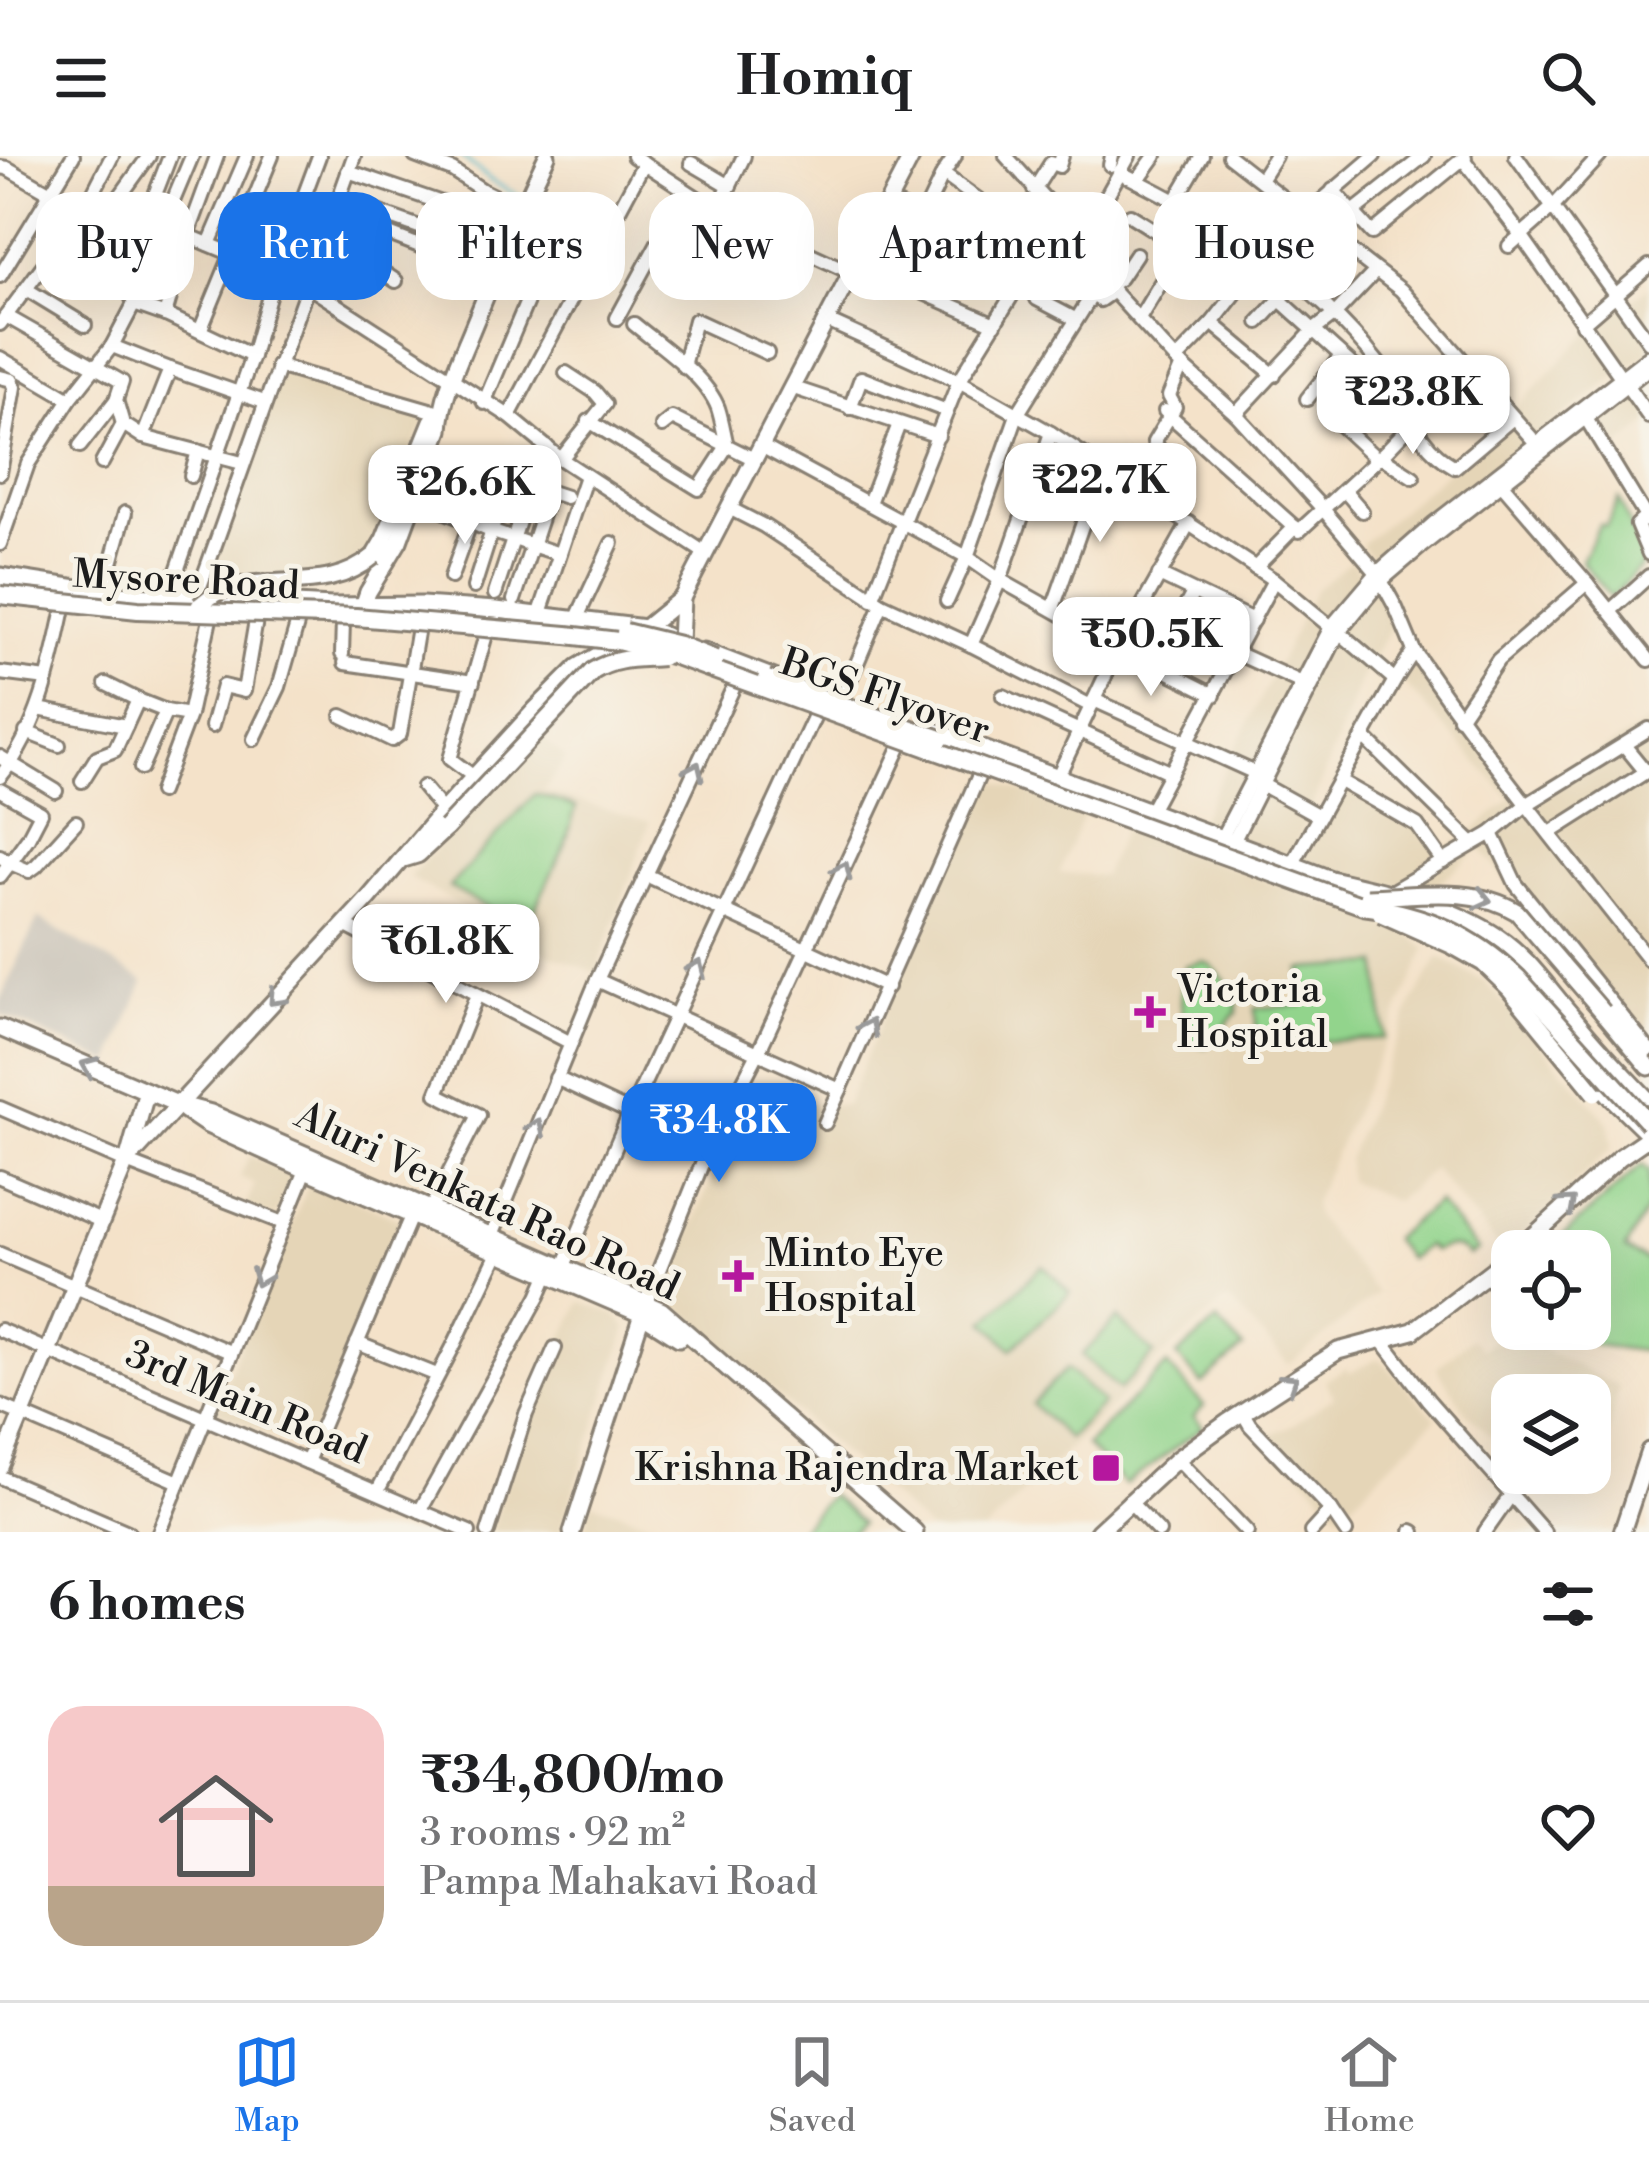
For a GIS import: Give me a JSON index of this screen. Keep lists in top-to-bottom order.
{
  "streets": {
    "highway": ["BGS Flyover"],
    "main road": ["Mysore Road", "Aluri Venkata Rao Road"],
    "street": ["3rd Main Road"]
  },
  "crossings": [
    ["Mysore Road", "BGS Flyover"]
  ],
  "places": {
    "health": ["Victoria Hospital", "Minto Eye Hospital"],
    "transit": ["Krishna Rajendra Market"]
  },
  "page": {
    "header": "Homiq",
    "chip": [
      "Buy",
      "Rent",
      "Filters",
      "New",
      "Apartment",
      "House"
    ],
    "price": [
      "₹23.8K",
      "₹22.7K",
      "₹26.6K",
      "₹50.5K",
      "₹61.8K",
      "₹34.8K"
    ],
    "heading": "6 homes",
    "list": [
      {
        "name": "₹34,800/mo",
        "note": "3 rooms · 92 m² · Pampa Mahakavi Road"
      }
    ],
    "tabs": ["Map", "Saved", "Home"]
  }
}
